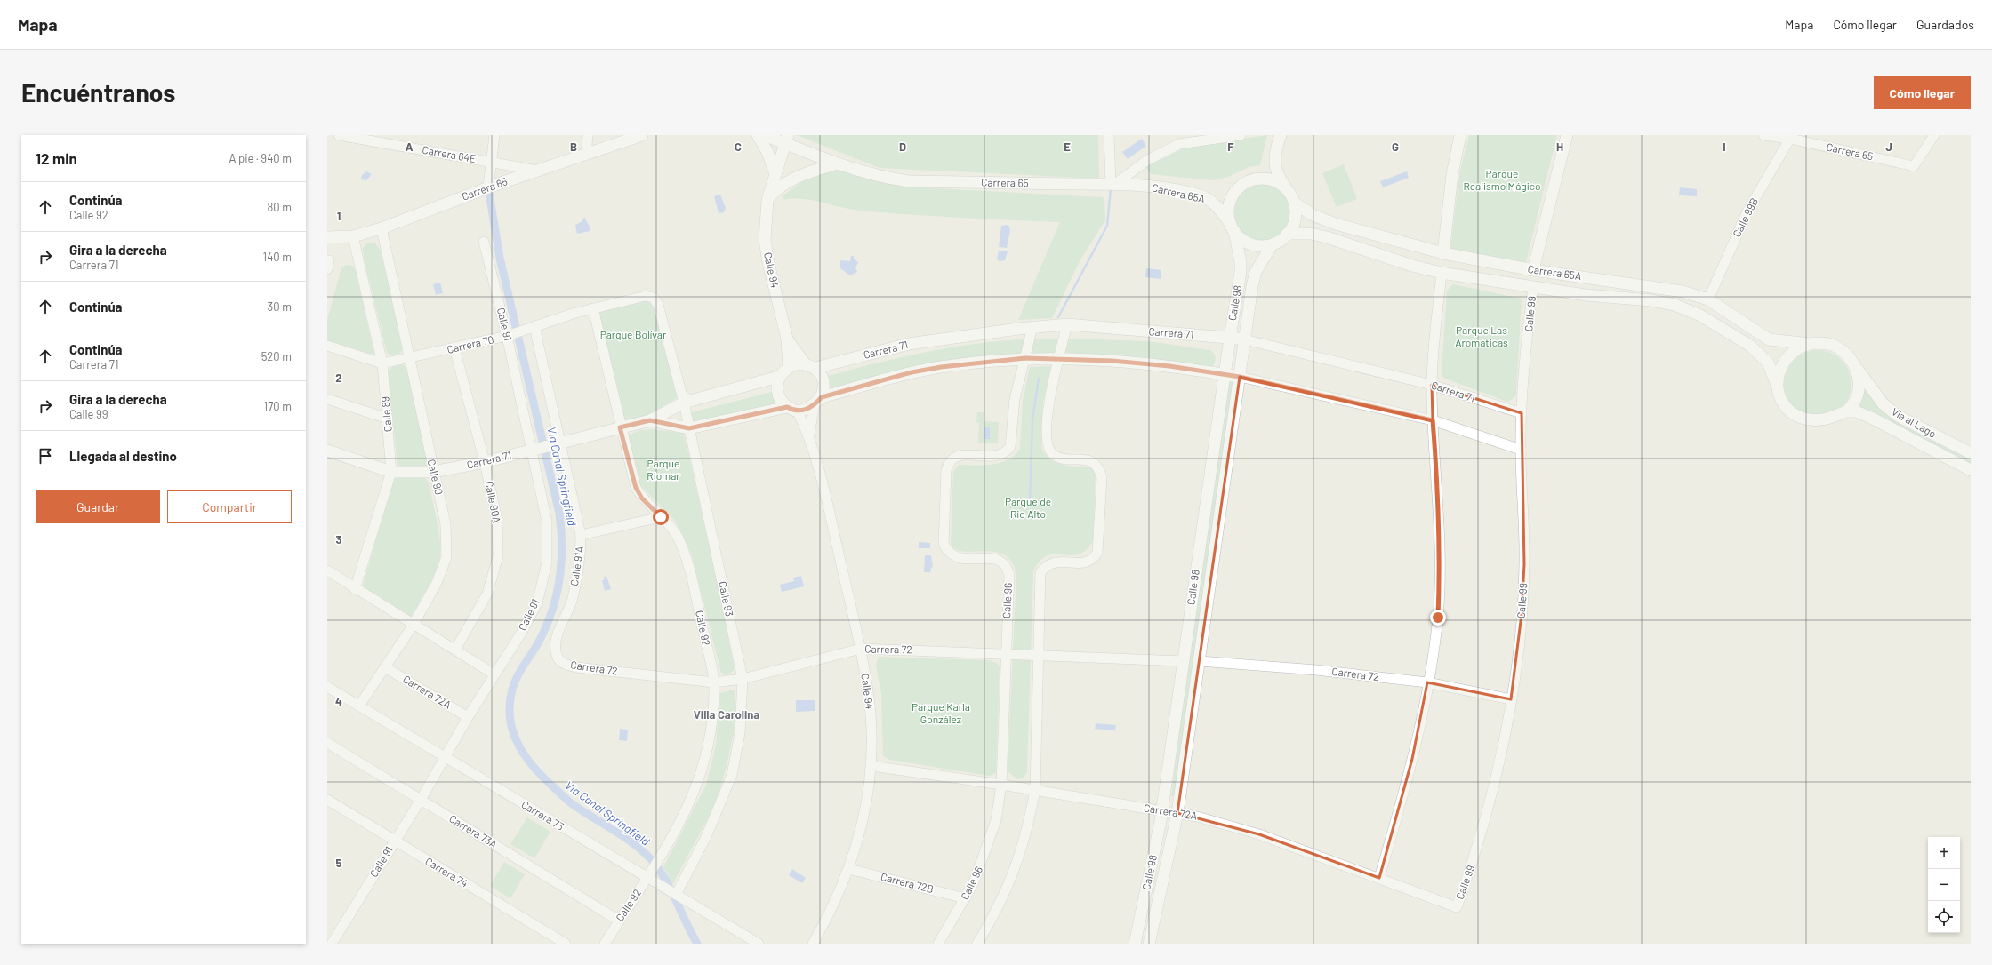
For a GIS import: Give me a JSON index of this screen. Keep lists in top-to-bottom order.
{
  "streets": {
    "street": [
      "Carrera 65",
      "Carrera 64E",
      "Carrera 65A",
      "Calle 99B",
      "Calle 94",
      "Calle 98",
      "Calle 99",
      "Calle 91",
      "Carrera 71",
      "Carrera 70",
      "Calle 89",
      "Vía al Lago",
      "Calle 90",
      "Calle 90A",
      "Calle 91A",
      "Calle 93",
      "Calle 96",
      "Calle 92",
      "Carrera 72",
      "Carrera 72A",
      "Carrera 73",
      "Carrera 73A",
      "Carrera 74",
      "Carrera 72B"
    ]
  },
  "crossings": [
    ["Carrera 65", "Carrera 64E"],
    ["Carrera 65", "Carrera 65A"],
    ["Carrera 65", "Calle 99B"],
    ["Carrera 65", "Calle 94"],
    ["Carrera 65", "Calle 89"],
    ["Carrera 65", "Calle 90"],
    ["Carrera 65A", "Calle 99B"],
    ["Carrera 65A", "Calle 98"],
    ["Carrera 65A", "Calle 99"],
    ["Carrera 65A", "Vía al Lago"],
    ["Calle 94", "Carrera 71"],
    ["Calle 94", "Carrera 72"],
    ["Calle 94", "Carrera 72A"],
    ["Calle 94", "Carrera 72B"],
    ["Calle 98", "Carrera 71"],
    ["Calle 98", "Carrera 72"],
    ["Calle 98", "Carrera 72A"],
    ["Calle 99", "Carrera 71"],
    ["Calle 99", "Carrera 72"],
    ["Calle 99", "Carrera 72A"],
    ["Calle 91", "Carrera 71"],
    ["Calle 91", "Carrera 70"],
    ["Calle 91", "Carrera 72A"],
    ["Calle 91", "Carrera 73"],
    ["Calle 91", "Carrera 73A"],
    ["Calle 91", "Carrera 74"],
    ["Carrera 71", "Calle 89"],
    ["Carrera 71", "Calle 90"],
    ["Carrera 71", "Calle 90A"],
    ["Carrera 71", "Calle 91A"],
    ["Carrera 71", "Calle 93"],
    ["Carrera 71", "Calle 96"],
    ["Carrera 71", "Calle 92"],
    ["Carrera 70", "Calle 89"],
    ["Carrera 70", "Calle 90"],
    ["Carrera 70", "Calle 90A"],
    ["Carrera 70", "Calle 91A"],
    ["Carrera 70", "Calle 93"],
    ["Carrera 70", "Calle 92"],
    ["Calle 90", "Carrera 72A"],
    ["Calle 90", "Carrera 73"],
    ["Calle 91A", "Carrera 72"],
    ["Calle 93", "Carrera 72"],
    ["Calle 93", "Carrera 73"],
    ["Calle 96", "Carrera 72"],
    ["Calle 96", "Carrera 72A"],
    ["Calle 96", "Carrera 72B"],
    ["Calle 92", "Carrera 72"],
    ["Calle 92", "Carrera 73"],
    ["Calle 92", "Carrera 73A"]
  ],
  "districts": ["Villa Carolina"],
  "water": ["Via Canal Springfield"],
  "parks": [
    "Parque Realismo Mágico",
    "Parque Las Aromaticas",
    "Parque Bolívar",
    "Parque Riomar",
    "Parque de Rio Alto",
    "Parque Karla González"
  ],
  "page": {
    "header": "Mapa",
    "nav": ["Mapa", "Cómo llegar", "Guardados"],
    "buttons": [
      "Cómo llegar",
      ["Guardar", "Compartir"]
    ],
    "title": "Encuéntranos",
    "heading": ["12 min", "A pie · 940 m"],
    "list": [
      ["Continúa", "Calle 92", "80 m"],
      ["Gira a la derecha", "Carrera 71", "140 m"],
      ["Continúa", "30 m"],
      ["Continúa", "Carrera 71", "520 m"],
      ["Gira a la derecha", "Calle 99", "170 m"],
      "Llegada al destino"
    ],
    "map_buttons": ["+", "−"]
  },
  "grid": {
    "columns": [
      "A",
      "B",
      "C",
      "D",
      "E",
      "F",
      "G",
      "H",
      "I",
      "J"
    ],
    "rows": [
      "1",
      "2",
      "3",
      "4",
      "5"
    ]
  }
}
